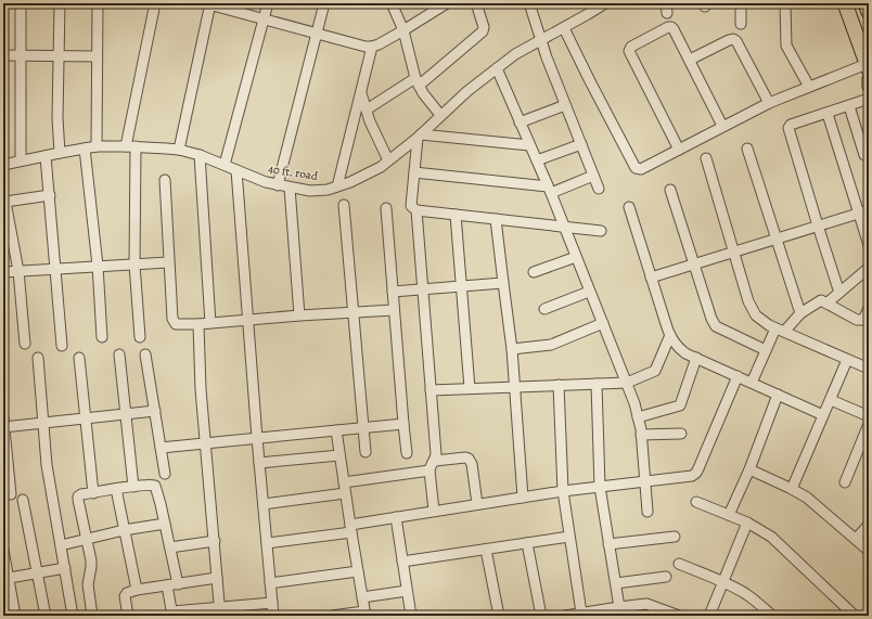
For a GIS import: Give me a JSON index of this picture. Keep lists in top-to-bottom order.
{
  "streets": {
    "street": ["40 ft. road"]
  }
}
